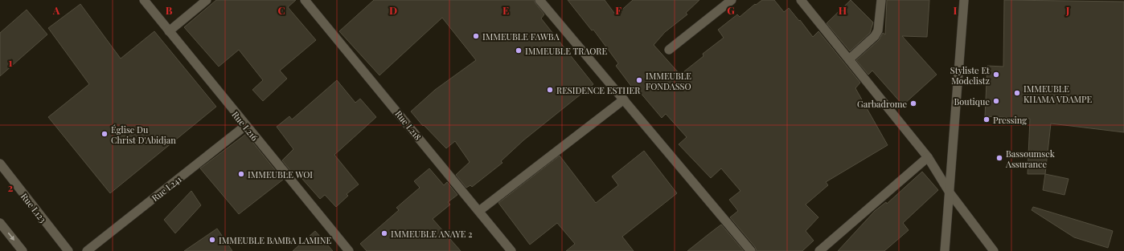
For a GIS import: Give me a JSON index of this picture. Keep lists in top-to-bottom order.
{
  "streets": {
    "street": [
      "Rue L218",
      "Rue L216",
      "Rue L241",
      "Rue L123"
    ]
  },
  "crossings": [
    ["Rue L216", "Rue L241"]
  ],
  "places": [
    "IMMEUBLE FAWBA",
    "IMMEUBLE TRAORE",
    "Styliste Et Modelistz",
    "IMMEUBLE FONDASSO",
    "RESIDENCE ESTHER",
    "IMMEUBLE KHAMA VDAMPE",
    "Boutique",
    "Garbadrome",
    "Pressing",
    "Église Du Christ D'Abidjan",
    "Bassoumsek Assurance",
    "IMMEUBLE WOI",
    "IMMEUBLE ANAYE 2",
    "IMMEUBLE BAMBA LAMINE"
  ],
  "grid": {
    "columns": [
      "A",
      "B",
      "C",
      "D",
      "E",
      "F",
      "G",
      "H",
      "I",
      "J"
    ],
    "rows": ["1", "2"]
  }
}
